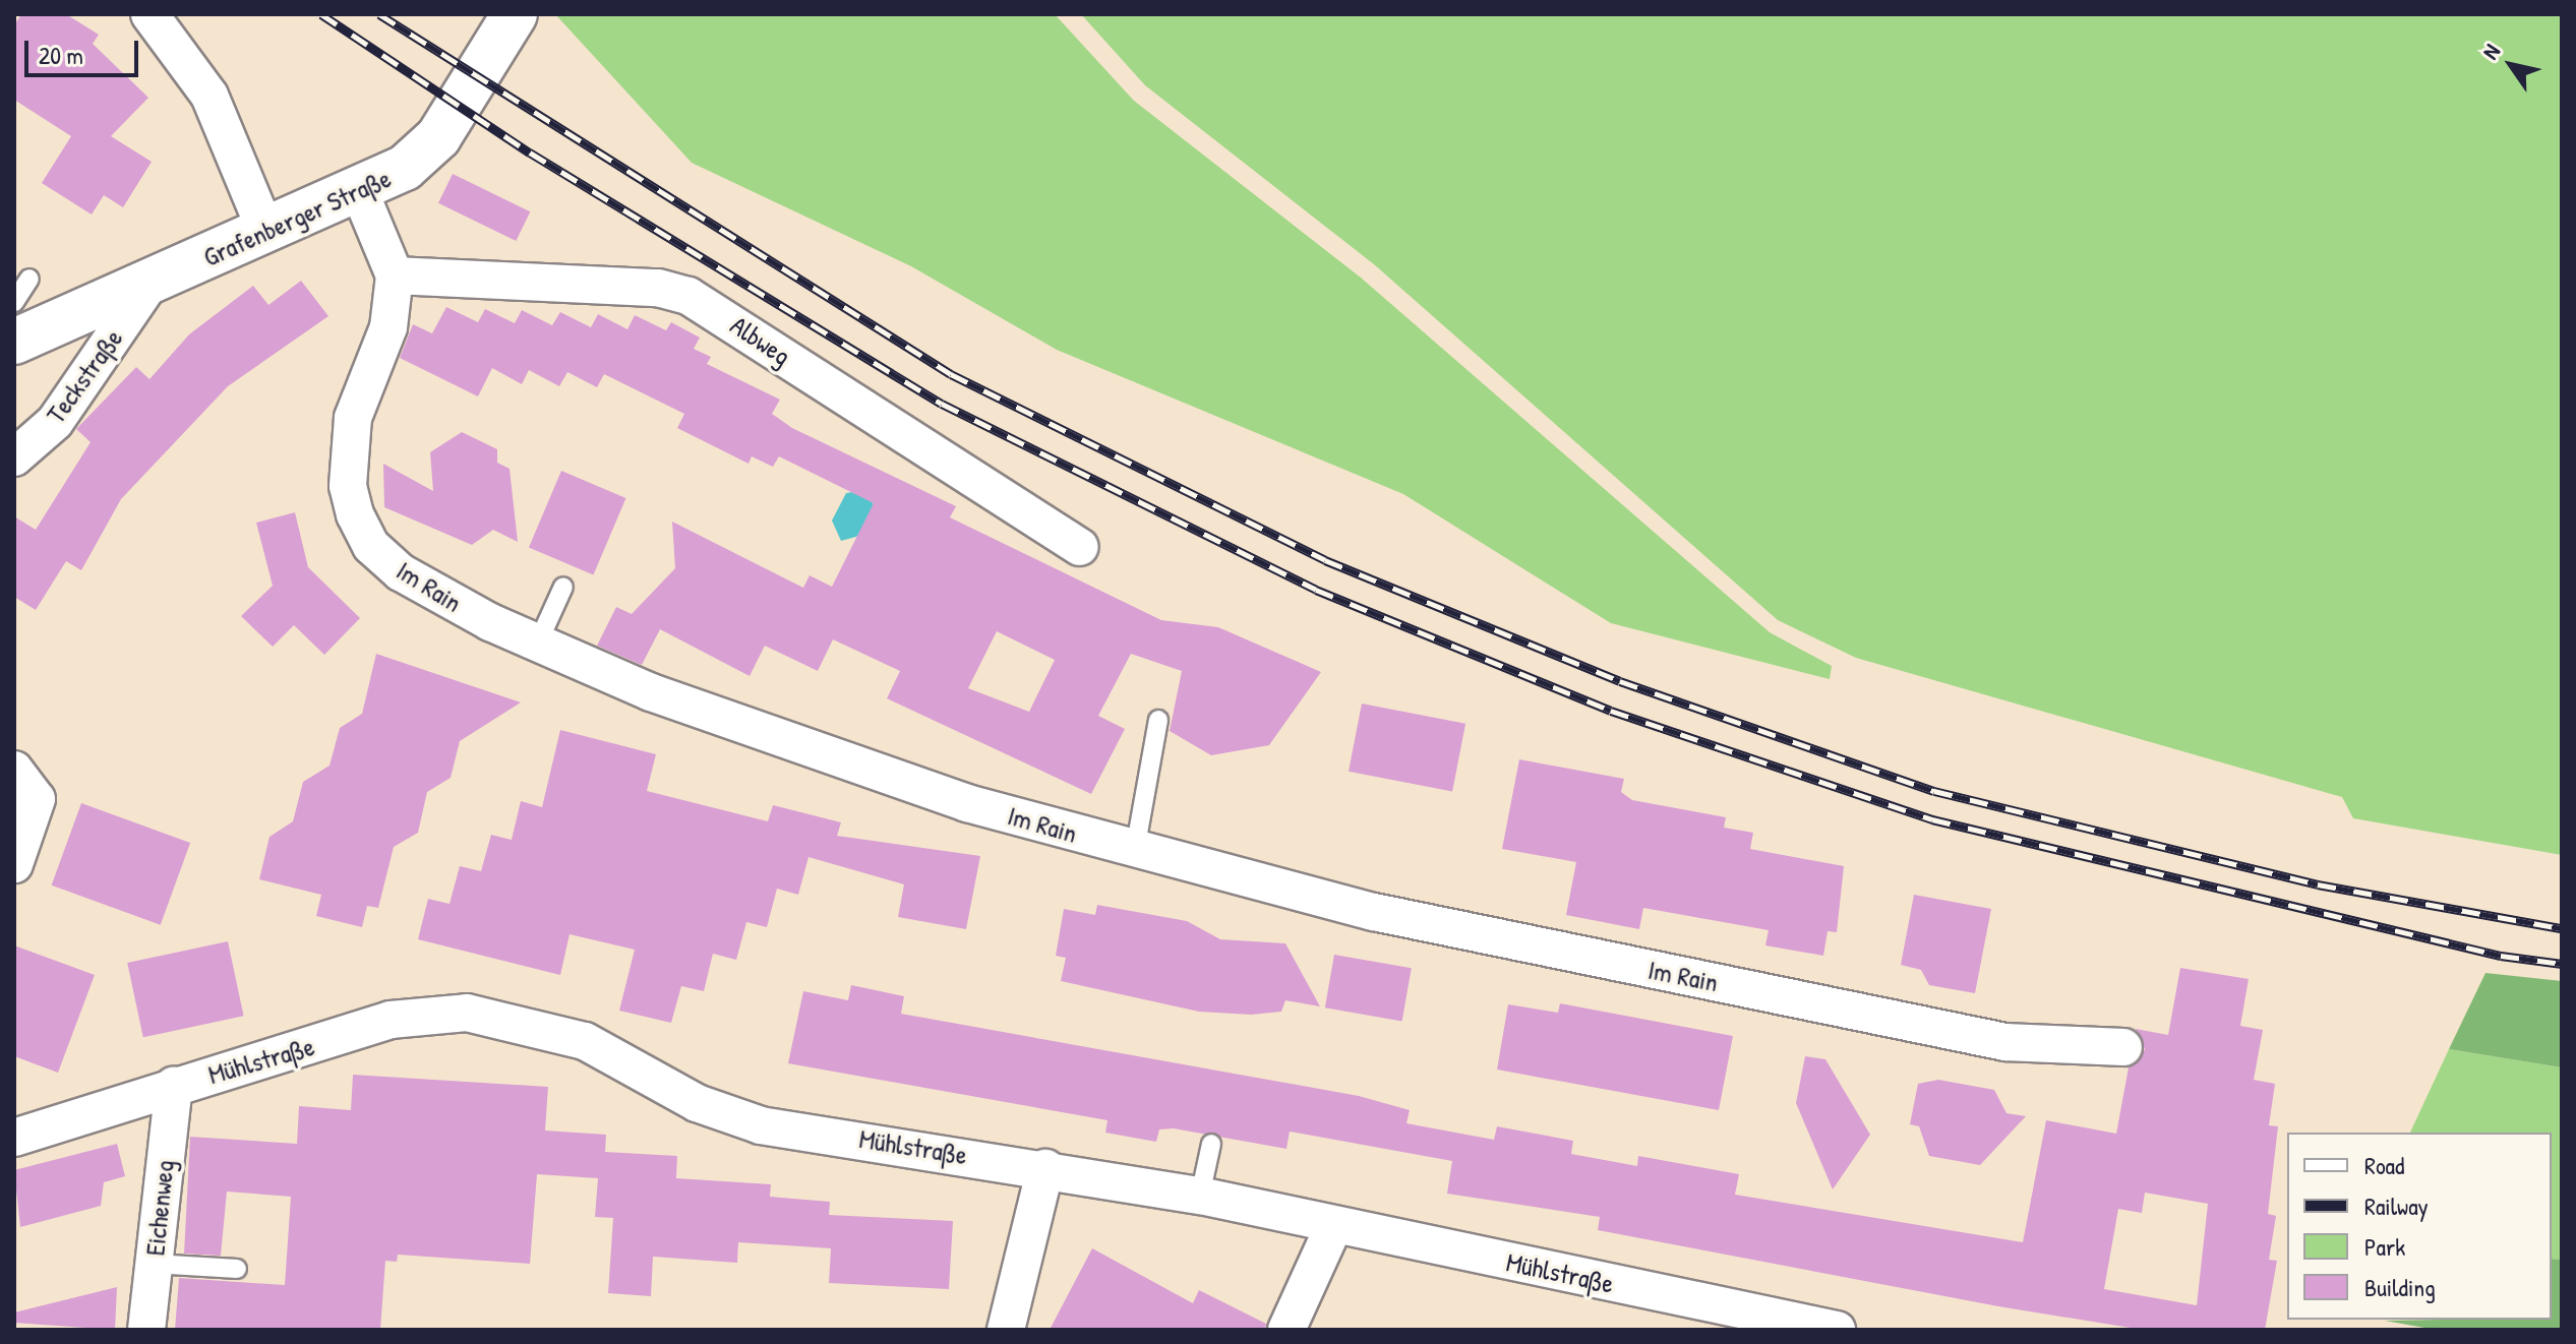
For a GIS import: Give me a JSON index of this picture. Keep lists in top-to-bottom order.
{
  "streets": {
    "street": [
      "Grafenberger Straße",
      "Albweg",
      "Teckstraße",
      "Im Rain",
      "Mühlstraße",
      "Eichenweg"
    ]
  },
  "crossings": [
    ["Grafenberger Straße", "Teckstraße"],
    ["Grafenberger Straße", "Im Rain"],
    ["Albweg", "Im Rain"],
    ["Mühlstraße", "Eichenweg"]
  ],
  "legend": [
    "Road",
    "Railway",
    "Park",
    "Building"
  ],
  "scale_bar": "20 m",
  "north": "top left"
}
